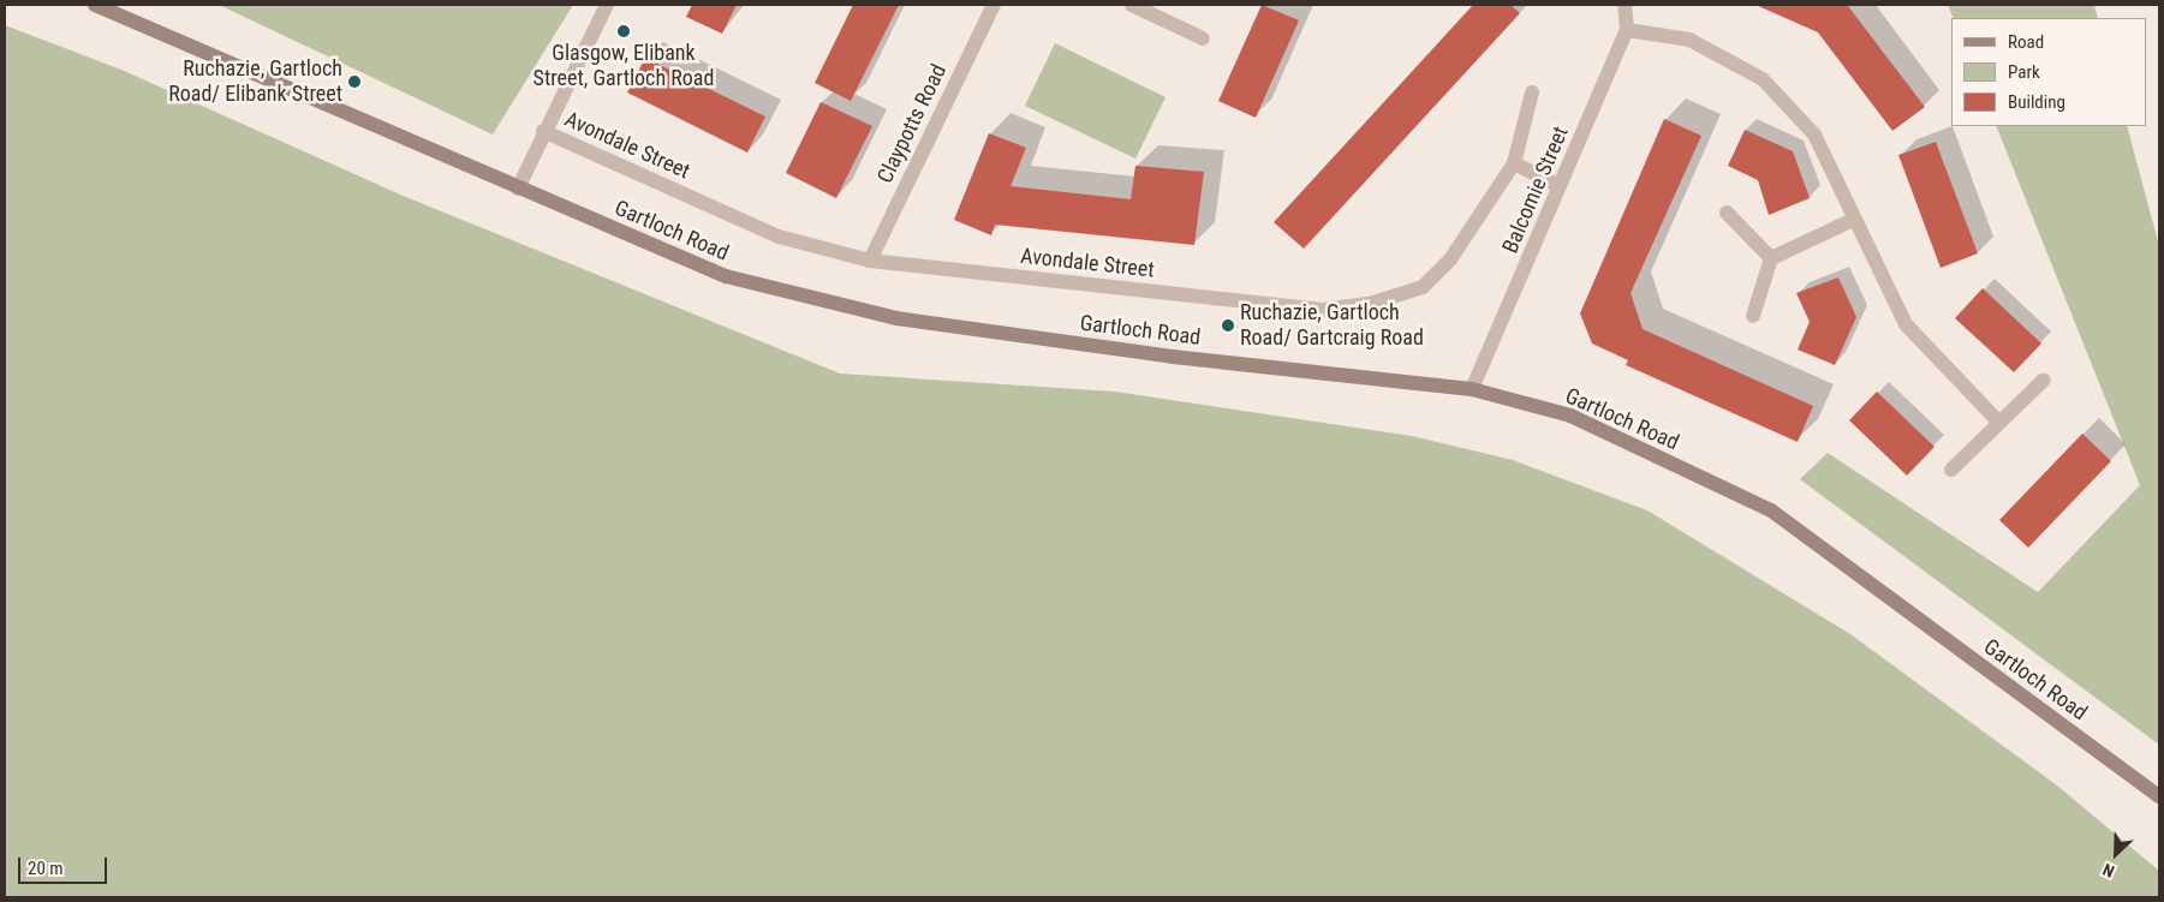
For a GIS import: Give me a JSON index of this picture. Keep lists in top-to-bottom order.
{
  "streets": {
    "main road": ["Gartloch Road"],
    "street": ["Claypotts Road", "Avondale Street", "Balcomie Street"]
  },
  "crossings": [
    ["Claypotts Road", "Avondale Street"],
    ["Balcomie Street", "Gartloch Road"]
  ],
  "places": ["Glasgow, Elibank Street, Gartloch Road", "Ruchazie, Gartloch Road/ Elibank Street", "Ruchazie, Gartloch Road/ Gartcraig Road"],
  "legend": ["Road", "Park", "Building"],
  "scale_bar": "20 m",
  "north": "bottom left"
}
